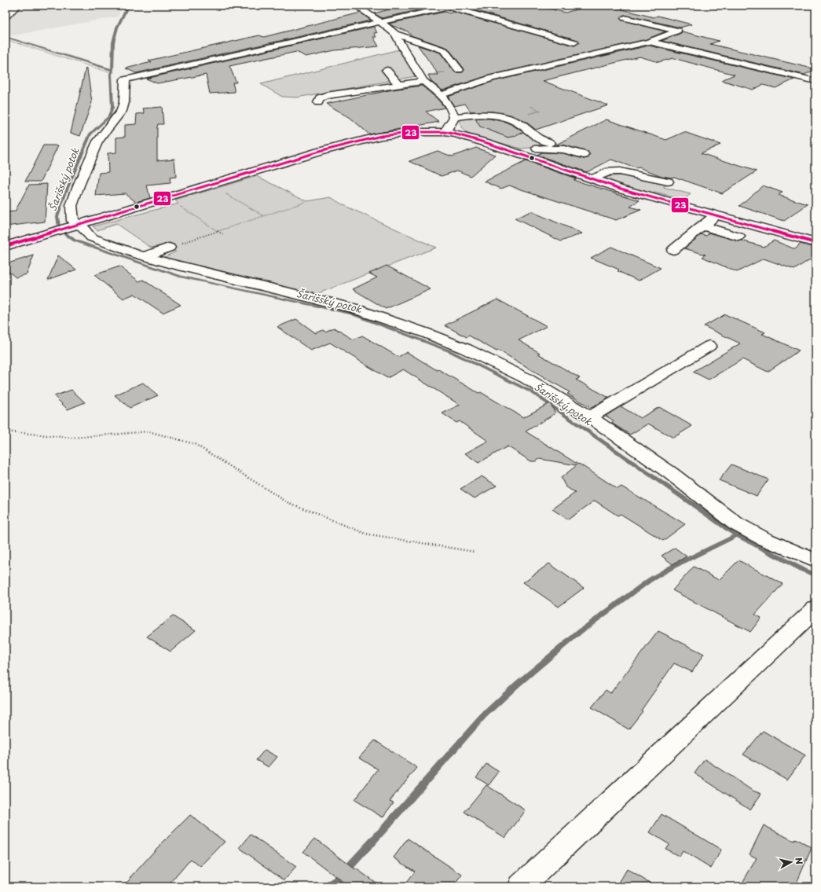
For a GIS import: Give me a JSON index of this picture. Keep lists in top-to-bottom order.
{
  "water": ["Šarišský potok"],
  "lines": ["transit line 23"],
  "north": "right"
}
